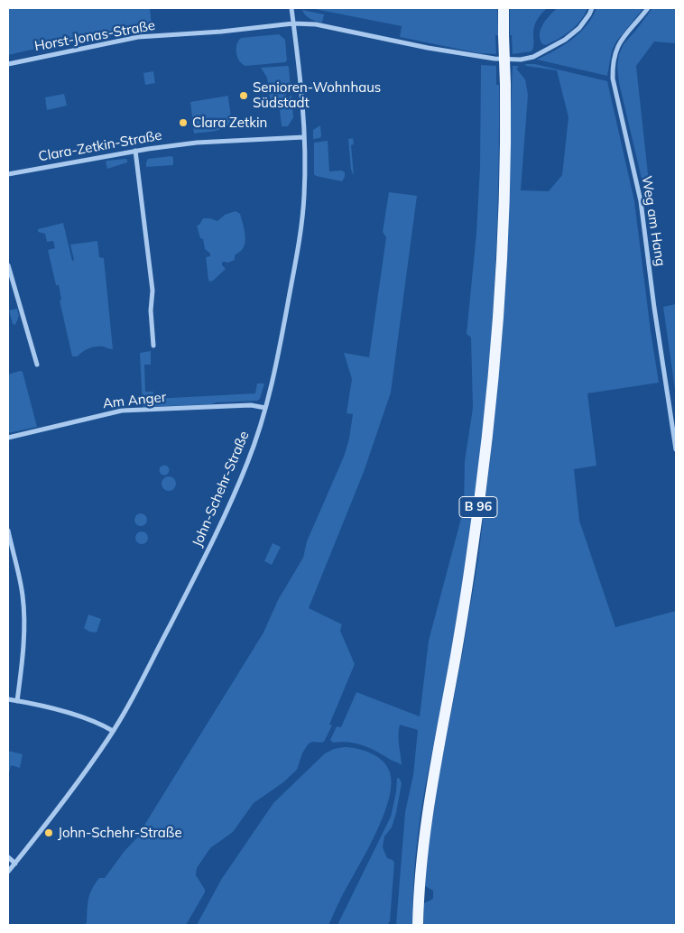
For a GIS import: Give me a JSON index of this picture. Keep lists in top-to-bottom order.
{
  "streets": {
    "main road": ["B 96"],
    "street": [
      "Horst-Jonas-Straße",
      "Clara-Zetkin-Straße",
      "Weg am Hang",
      "Am Anger",
      "John-Schehr-Straße"
    ]
  },
  "crossings": [
    ["Horst-Jonas-Straße", "John-Schehr-Straße"],
    ["Clara-Zetkin-Straße", "John-Schehr-Straße"],
    ["Am Anger", "John-Schehr-Straße"]
  ],
  "places": ["Senioren-Wohnhaus Südstadt", "Clara Zetkin", "John-Schehr-Straße"]
}
